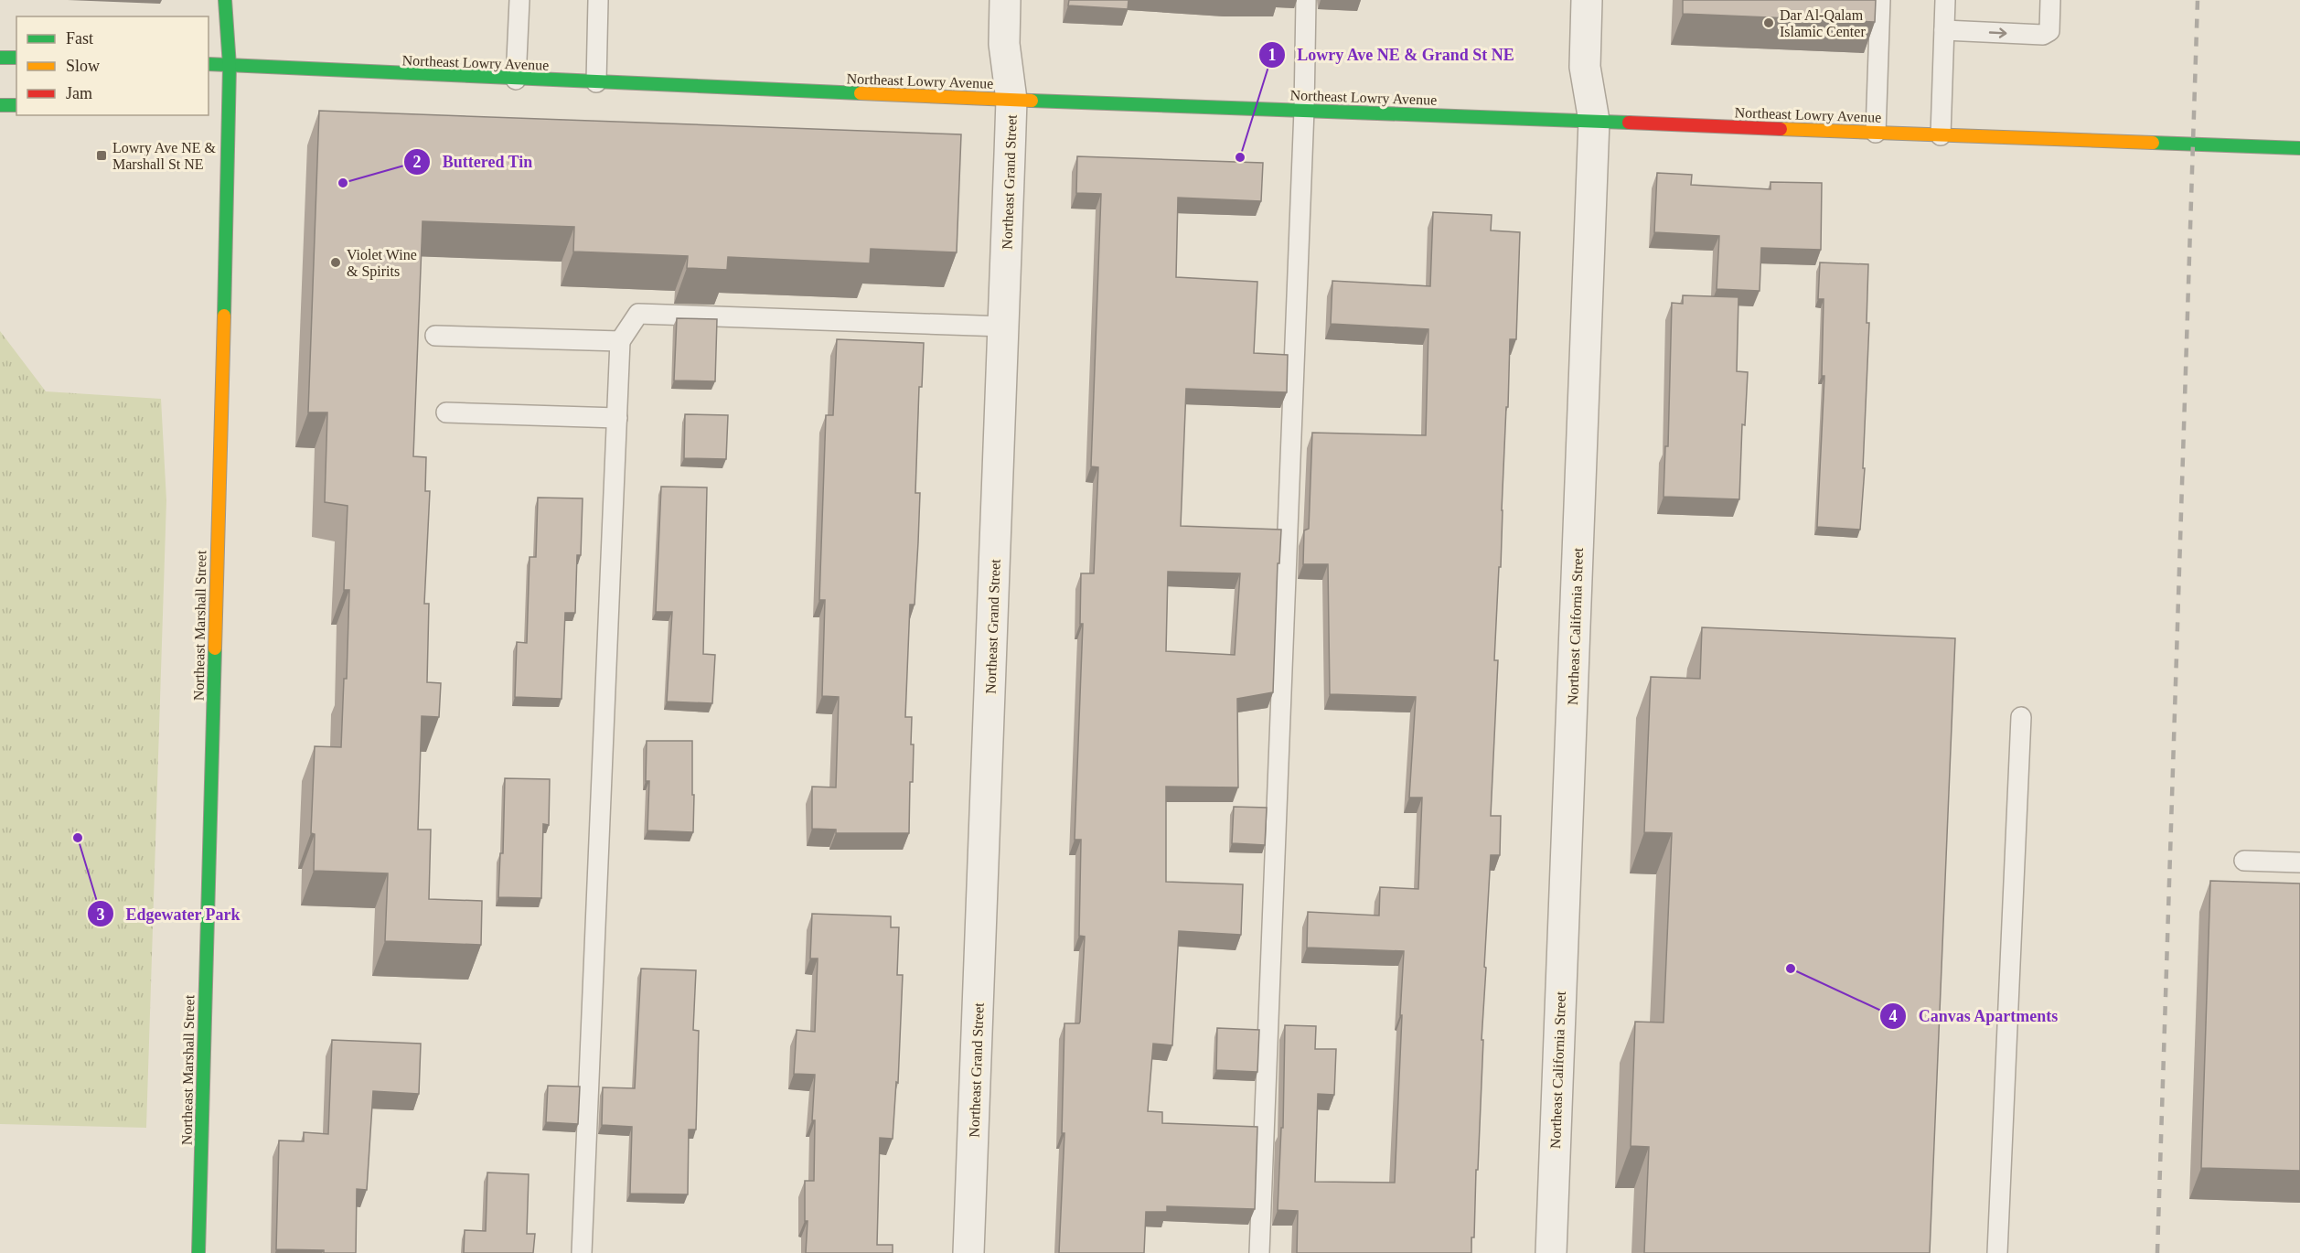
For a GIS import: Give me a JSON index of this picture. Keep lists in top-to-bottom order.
{
  "streets": {
    "main road": ["Northeast Lowry Avenue", "Northeast Marshall Street"],
    "street": ["Northeast Grand Street", "Northeast California Street"]
  },
  "crossings": [
    ["Northeast Lowry Avenue", "Northeast Grand Street"],
    ["Northeast Lowry Avenue", "Northeast Marshall Street"],
    ["Northeast Lowry Avenue", "Northeast California Street"]
  ],
  "places": {
    "other": [
      "Dar Al-Qalam Islamic Center",
      "Lowry Ave NE & Grand St NE",
      "Buttered Tin",
      "Violet Wine & Spirits",
      "Edgewater Park",
      "Canvas Apartments"
    ],
    "transit": ["Lowry Ave NE & Marshall St NE"]
  },
  "legend": ["Fast", "Slow", "Jam"]
}
